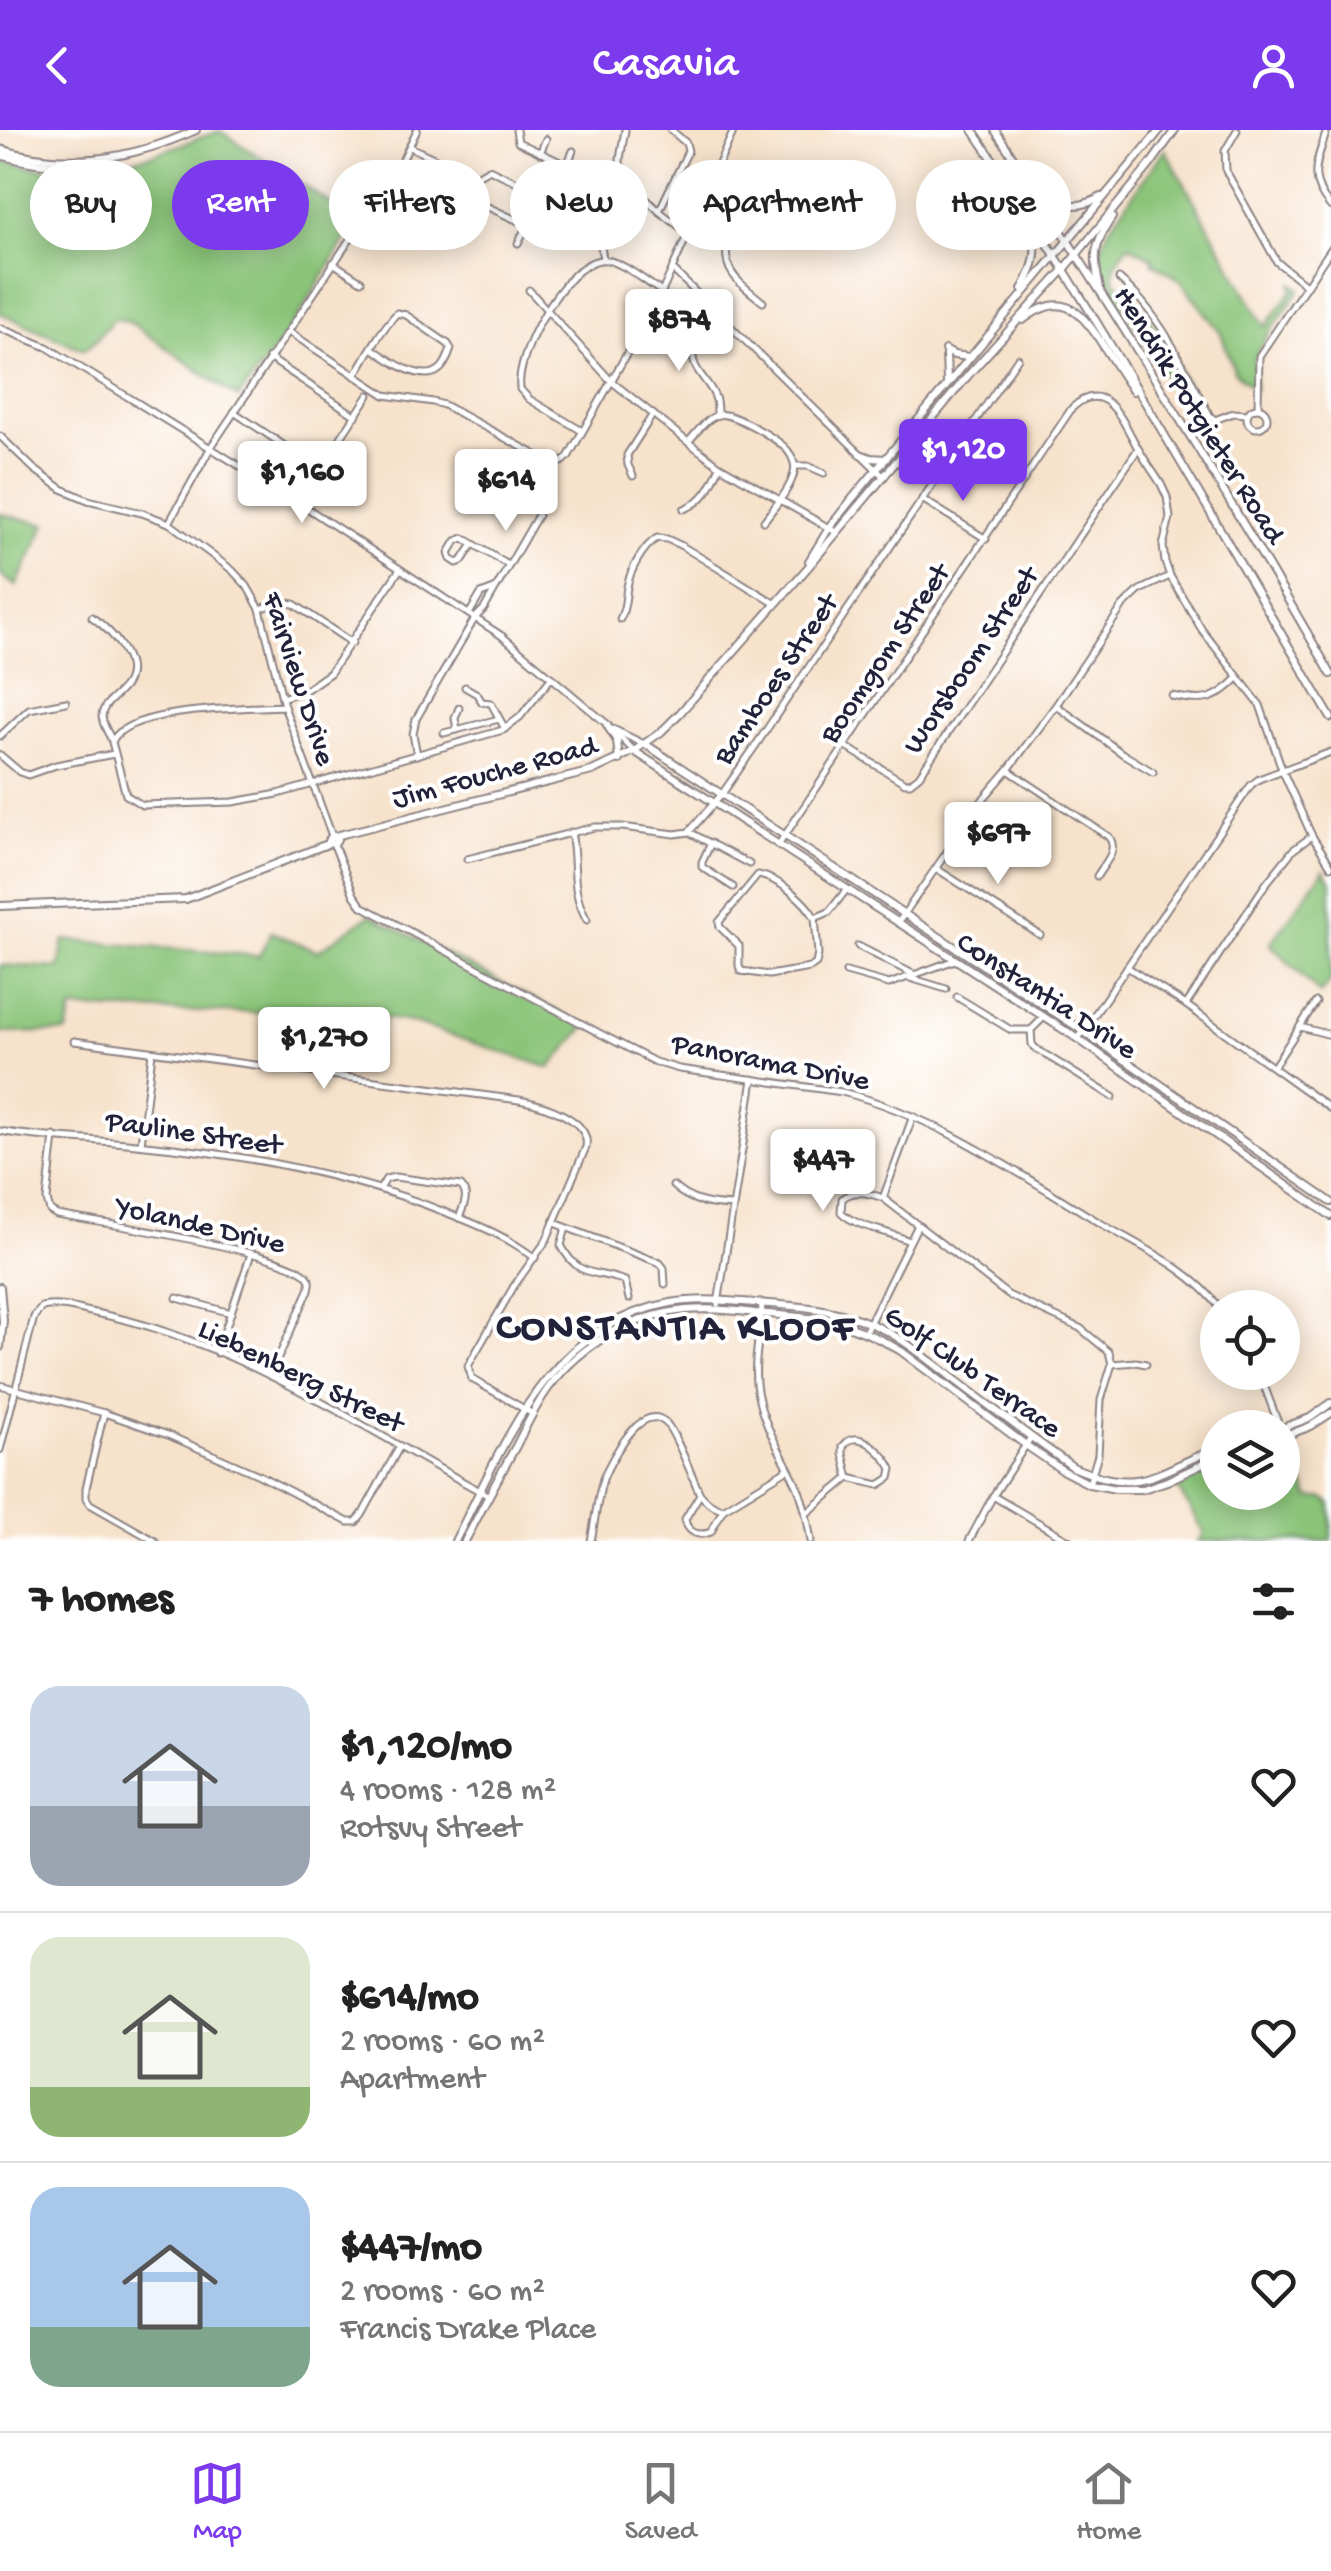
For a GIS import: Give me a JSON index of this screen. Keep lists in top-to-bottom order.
{
  "streets": {
    "street": [
      "Hendrik Potgieter Road",
      "Boomgom Street",
      "Worsboom Street",
      "Fairview Drive",
      "Bamboes Street",
      "Jim Fouche Road",
      "Constantia Drive",
      "Panorama Drive",
      "Pauline Street",
      "Yolande Drive",
      "Golf Club Terrace",
      "Liebenberg Street"
    ]
  },
  "crossings": [
    ["Hendrik Potgieter Road", "Jim Fouche Road"],
    ["Boomgom Street", "Worsboom Street"],
    ["Boomgom Street", "Constantia Drive"],
    ["Fairview Drive", "Jim Fouche Road"],
    ["Fairview Drive", "Panorama Drive"],
    ["Bamboes Street", "Constantia Drive"],
    ["Jim Fouche Road", "Constantia Drive"],
    ["Jim Fouche Road", "Panorama Drive"],
    ["Pauline Street", "Yolande Drive"],
    ["Yolande Drive", "Liebenberg Street"],
    ["Golf Club Terrace", "Liebenberg Street"]
  ],
  "districts": ["CONSTANTIA KLOOF"],
  "page": {
    "header": "Casavia",
    "chip": [
      "Buy",
      "Rent",
      "Filters",
      "New",
      "Apartment",
      "House"
    ],
    "price": [
      "$874",
      "$1,120",
      "$1,160",
      "$614",
      "$697",
      "$1,270",
      "$447"
    ],
    "heading": "7 homes",
    "list": [
      {
        "name": "$1,120/mo",
        "note": "4 rooms · 128 m² · Rotsvy Street"
      },
      {
        "name": "$614/mo",
        "note": "2 rooms · 60 m² · Apartment"
      },
      {
        "name": "$447/mo",
        "note": "2 rooms · 60 m² · Francis Drake Place"
      }
    ],
    "tabs": ["Map", "Saved", "Home"]
  }
}
